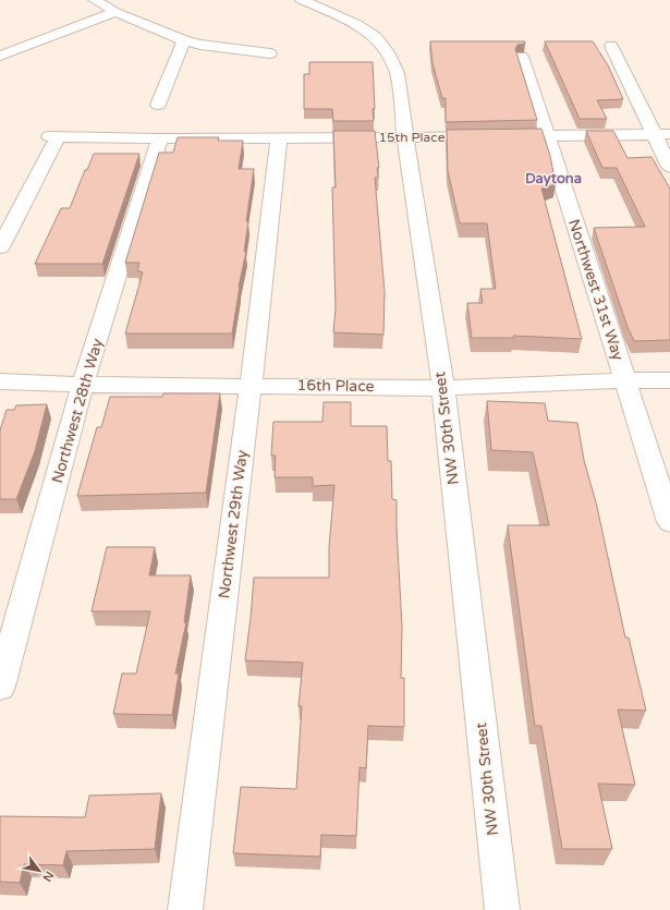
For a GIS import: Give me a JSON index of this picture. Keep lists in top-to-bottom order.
{
  "streets": {
    "street": [
      "15th Place",
      "Northwest 31st Way",
      "16th Place",
      "Northwest 28th Way",
      "NW 30th Street",
      "Northwest 29th Way"
    ]
  },
  "crossings": [
    ["15th Place", "Northwest 31st Way"],
    ["15th Place", "Northwest 28th Way"],
    ["15th Place", "NW 30th Street"],
    ["15th Place", "Northwest 29th Way"],
    ["Northwest 31st Way", "16th Place"],
    ["16th Place", "Northwest 28th Way"],
    ["16th Place", "NW 30th Street"],
    ["16th Place", "Northwest 29th Way"]
  ],
  "districts": ["Daytona"],
  "north": "bottom right"
}
